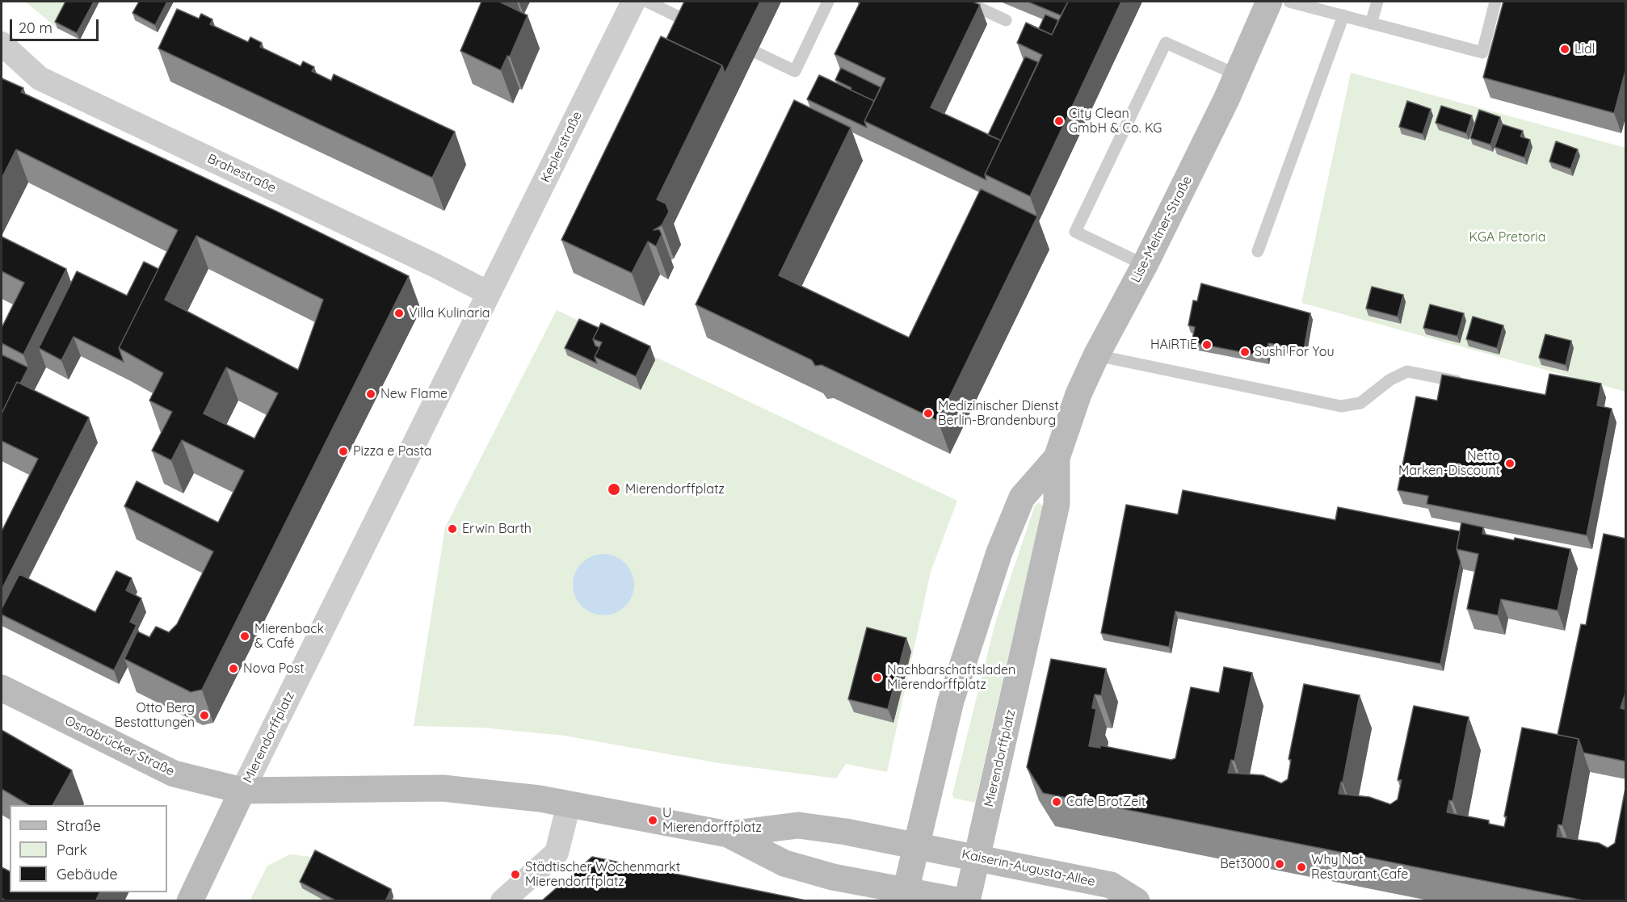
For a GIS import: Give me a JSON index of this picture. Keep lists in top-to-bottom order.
{
  "streets": {
    "main road": [
      "Lise-Meitner-Straße",
      "Mierendorffplatz",
      "Osnabrücker Straße",
      "Kaiserin-Augusta-Allee"
    ],
    "street": ["Keplerstraße", "Brahestraße"]
  },
  "crossings": [
    ["Keplerstraße", "Brahestraße"],
    ["Keplerstraße", "Mierendorffplatz"],
    ["Brahestraße", "Mierendorffplatz"],
    ["Lise-Meitner-Straße", "Mierendorffplatz"],
    ["Lise-Meitner-Straße", "Kaiserin-Augusta-Allee"],
    ["Mierendorffplatz", "Osnabrücker Straße"],
    ["Mierendorffplatz", "Kaiserin-Augusta-Allee"]
  ],
  "parks": ["KGA Pretoria"],
  "places": [
    "Lidl",
    "City Clean GmbH & Co. KG",
    "Villa Kulinaria",
    "HAiRTiE",
    "Sushi For You",
    "New Flame",
    "Medizinischer Dienst Berlin-Brandenburg",
    "Pizza e Pasta",
    "Netto Marken-Discount",
    "Mierendorffplatz",
    "Erwin Barth",
    "Mierenback & Café",
    "Nova Post",
    "Nachbarschaftsladen Mierendorffplatz",
    "Otto Berg Bestattungen",
    "Cafe BrotZeit",
    "U Mierendorffplatz",
    "Bet3000",
    "Why Not Restaurant Cafe",
    "Städtischer Wochenmarkt Mierendorffplatz"
  ],
  "legend": ["Straße", "Park", "Gebäude"],
  "scale_bar": "20 m"
}
